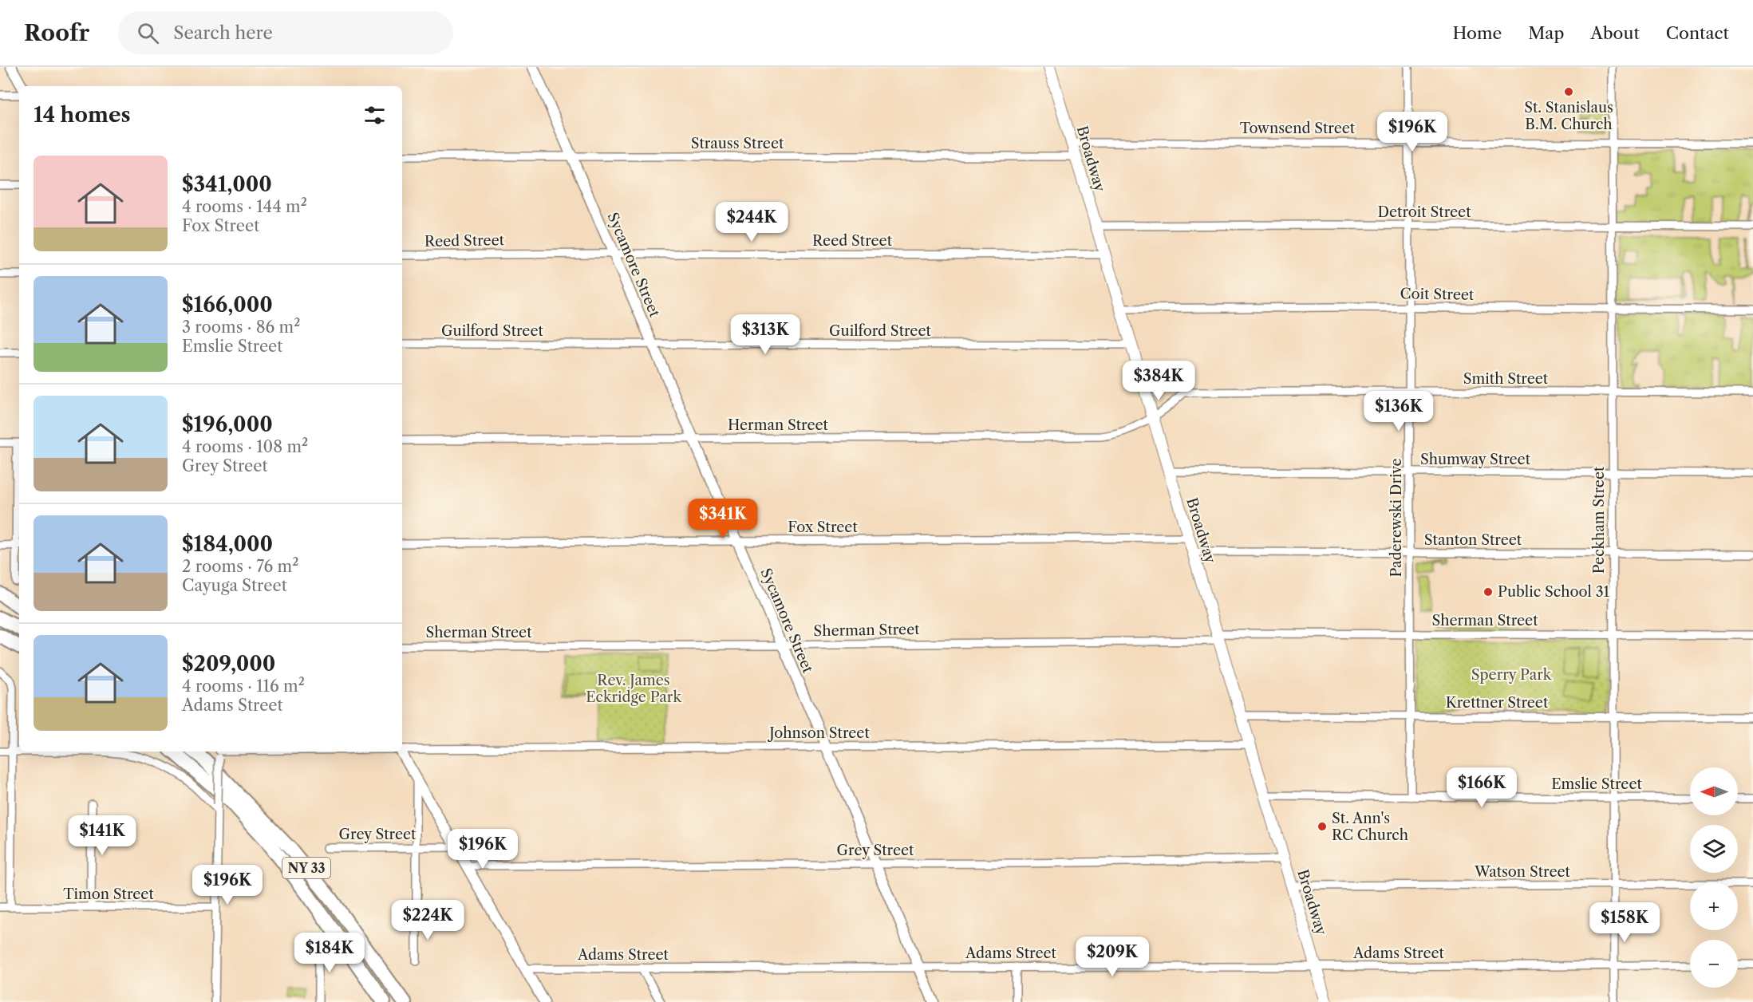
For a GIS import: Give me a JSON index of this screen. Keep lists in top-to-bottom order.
{
  "streets": {
    "highway": ["NY 33"],
    "main road": ["Broadway"],
    "street": [
      "Townsend Street",
      "Strauss Street",
      "Detroit Street",
      "Reed Street",
      "Sycamore Street",
      "Coit Street",
      "Guilford Street",
      "Smith Street",
      "Herman Street",
      "Shumway Street",
      "Paderewski Drive",
      "Peckham Street",
      "Fox Street",
      "Stanton Street",
      "Sherman Street",
      "Krettner Street",
      "Johnson Street",
      "Emslie Street",
      "Grey Street",
      "Watson Street",
      "Timon Street",
      "Adams Street"
    ]
  },
  "crossings": [
    ["Townsend Street", "Broadway"],
    ["Townsend Street", "Paderewski Drive"],
    ["Townsend Street", "Peckham Street"],
    ["Strauss Street", "Broadway"],
    ["Strauss Street", "Sycamore Street"],
    ["Broadway", "Detroit Street"],
    ["Broadway", "Reed Street"],
    ["Broadway", "Coit Street"],
    ["Broadway", "Guilford Street"],
    ["Broadway", "Smith Street"],
    ["Broadway", "Herman Street"],
    ["Broadway", "Shumway Street"],
    ["Broadway", "Fox Street"],
    ["Broadway", "Stanton Street"],
    ["Broadway", "Sherman Street"],
    ["Broadway", "Krettner Street"],
    ["Broadway", "Johnson Street"],
    ["Broadway", "Emslie Street"],
    ["Broadway", "Grey Street"],
    ["Broadway", "Watson Street"],
    ["Broadway", "Adams Street"],
    ["Detroit Street", "Paderewski Drive"],
    ["Detroit Street", "Peckham Street"],
    ["Reed Street", "Sycamore Street"],
    ["Sycamore Street", "Guilford Street"],
    ["Sycamore Street", "Herman Street"],
    ["Sycamore Street", "Fox Street"],
    ["Sycamore Street", "Sherman Street"],
    ["Sycamore Street", "Johnson Street"],
    ["Sycamore Street", "Grey Street"],
    ["Sycamore Street", "Adams Street"],
    ["Coit Street", "Paderewski Drive"],
    ["Coit Street", "Peckham Street"],
    ["Smith Street", "Herman Street"],
    ["Smith Street", "Paderewski Drive"],
    ["Smith Street", "Peckham Street"],
    ["Shumway Street", "Paderewski Drive"],
    ["Shumway Street", "Peckham Street"],
    ["Paderewski Drive", "Stanton Street"],
    ["Paderewski Drive", "Sherman Street"],
    ["Paderewski Drive", "Krettner Street"],
    ["Paderewski Drive", "Emslie Street"],
    ["Peckham Street", "Stanton Street"],
    ["Peckham Street", "Sherman Street"],
    ["Peckham Street", "Krettner Street"],
    ["Peckham Street", "Emslie Street"],
    ["Peckham Street", "Watson Street"],
    ["Peckham Street", "Adams Street"]
  ],
  "parks": ["Sperry Park", "Rev. James Eckridge Park"],
  "places": ["St. Stanislaus B.M. Church", "Public School 31", "St. Ann's RC Church"],
  "north": "left",
  "page": {
    "header": "Roofr",
    "search": "Search here",
    "nav": [
      "Home",
      "Map",
      "About",
      "Contact"
    ],
    "heading": "14 homes",
    "price": [
      "$196K",
      "$244K",
      "$313K",
      "$384K",
      "$136K",
      "$341K",
      "$166K",
      "$141K",
      "$196K",
      "$196K",
      "$224K",
      "$158K",
      "$184K",
      "$209K"
    ],
    "list": [
      {
        "name": "$341,000",
        "note": "4 rooms · 144 m² · Fox Street"
      },
      {
        "name": "$166,000",
        "note": "3 rooms · 86 m² · Emslie Street"
      },
      {
        "name": "$196,000",
        "note": "4 rooms · 108 m² · Grey Street"
      },
      {
        "name": "$184,000",
        "note": "2 rooms · 76 m² · Cayuga Street"
      },
      {
        "name": "$209,000",
        "note": "4 rooms · 116 m² · Adams Street"
      }
    ],
    "map_buttons": ["+", "−"]
  }
}
